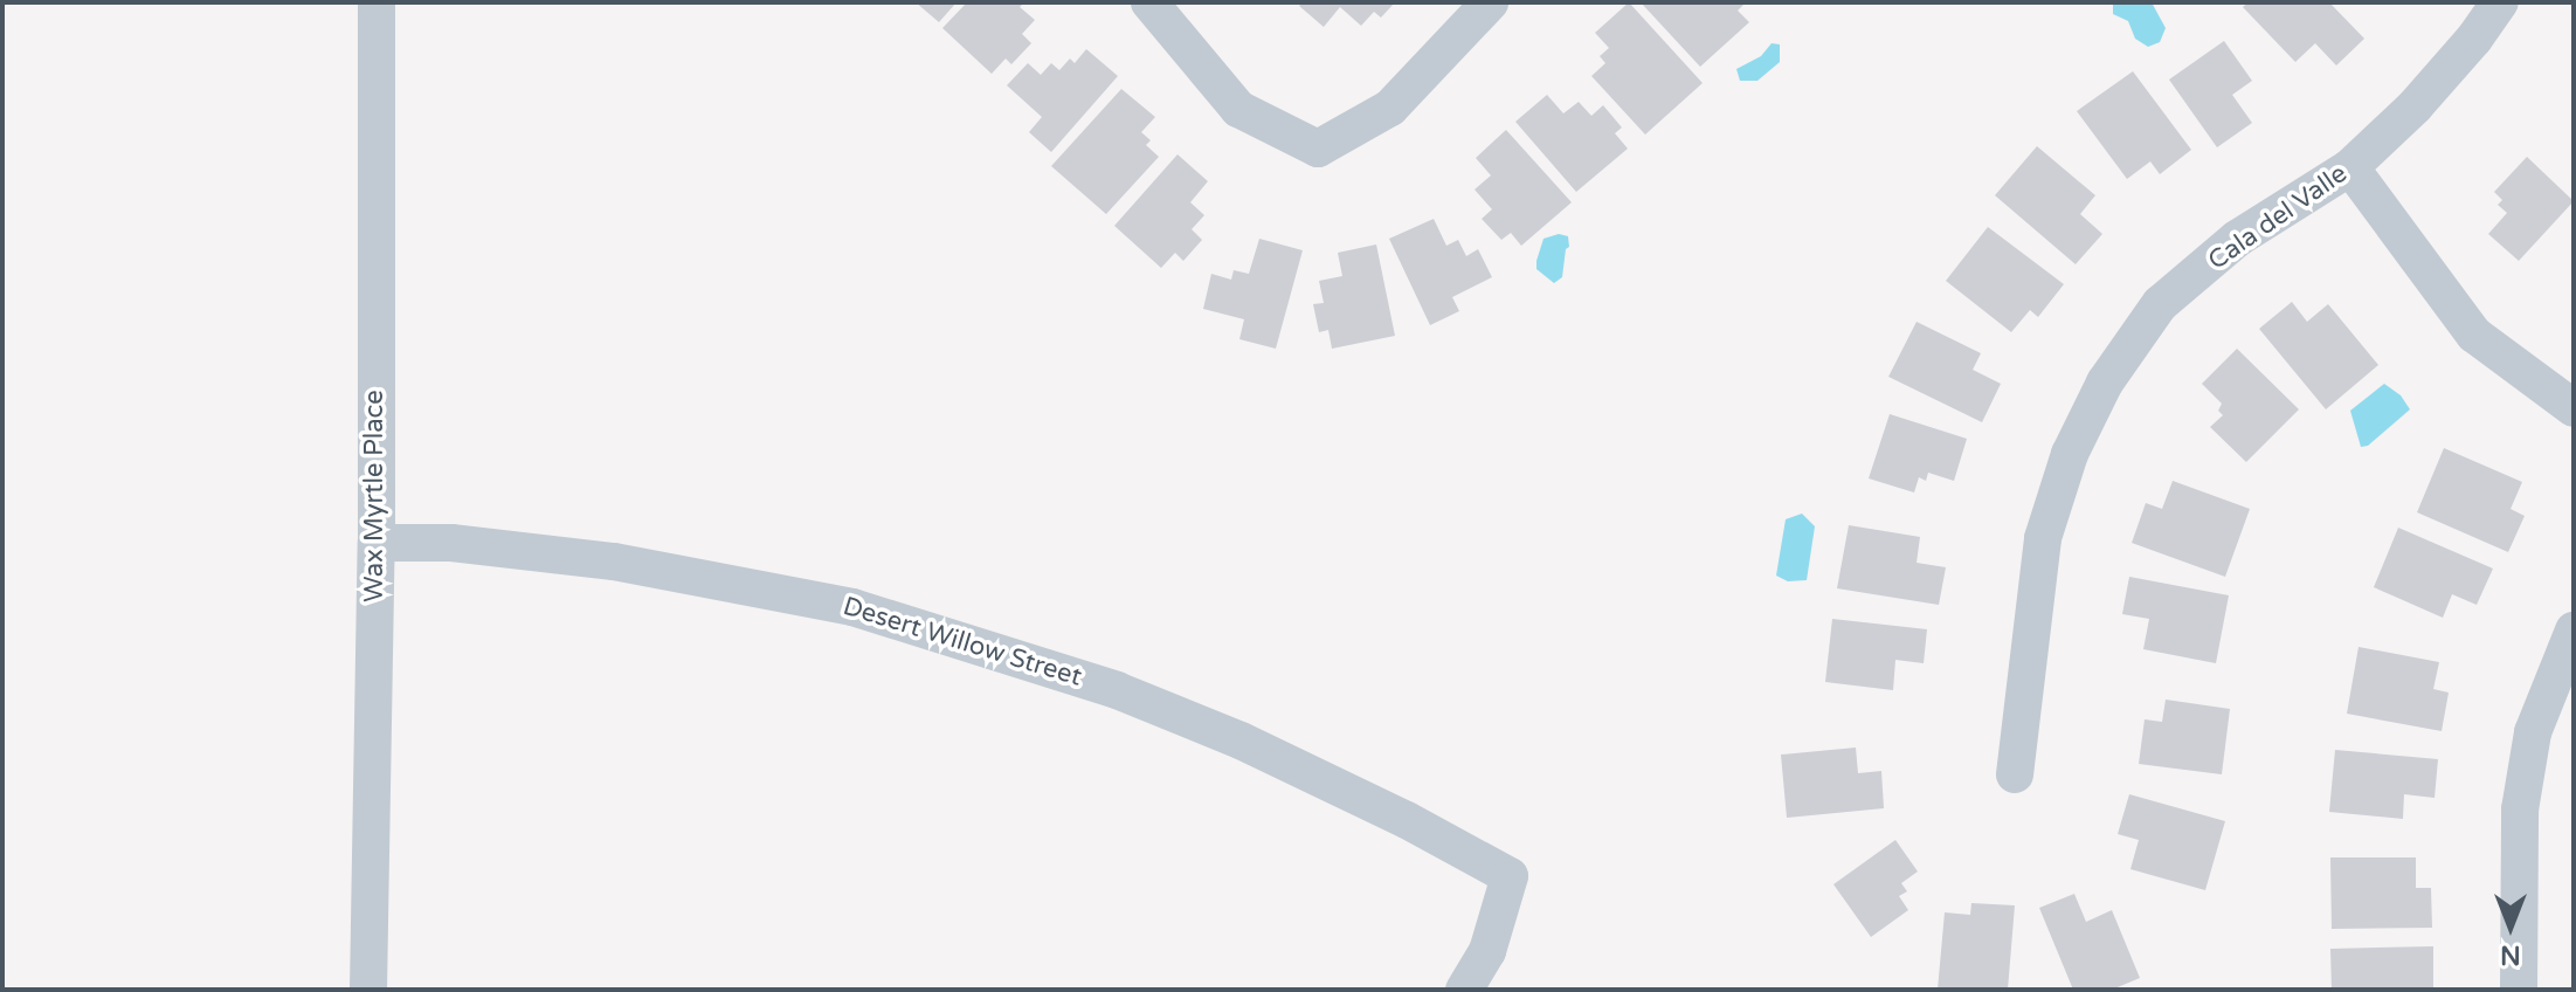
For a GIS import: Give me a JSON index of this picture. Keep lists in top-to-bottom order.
{
  "streets": {
    "street": ["Cala del Valle", "Wax Myrtle Place", "Desert Willow Street"]
  },
  "crossings": [
    ["Wax Myrtle Place", "Desert Willow Street"]
  ],
  "north": "bottom"
}
